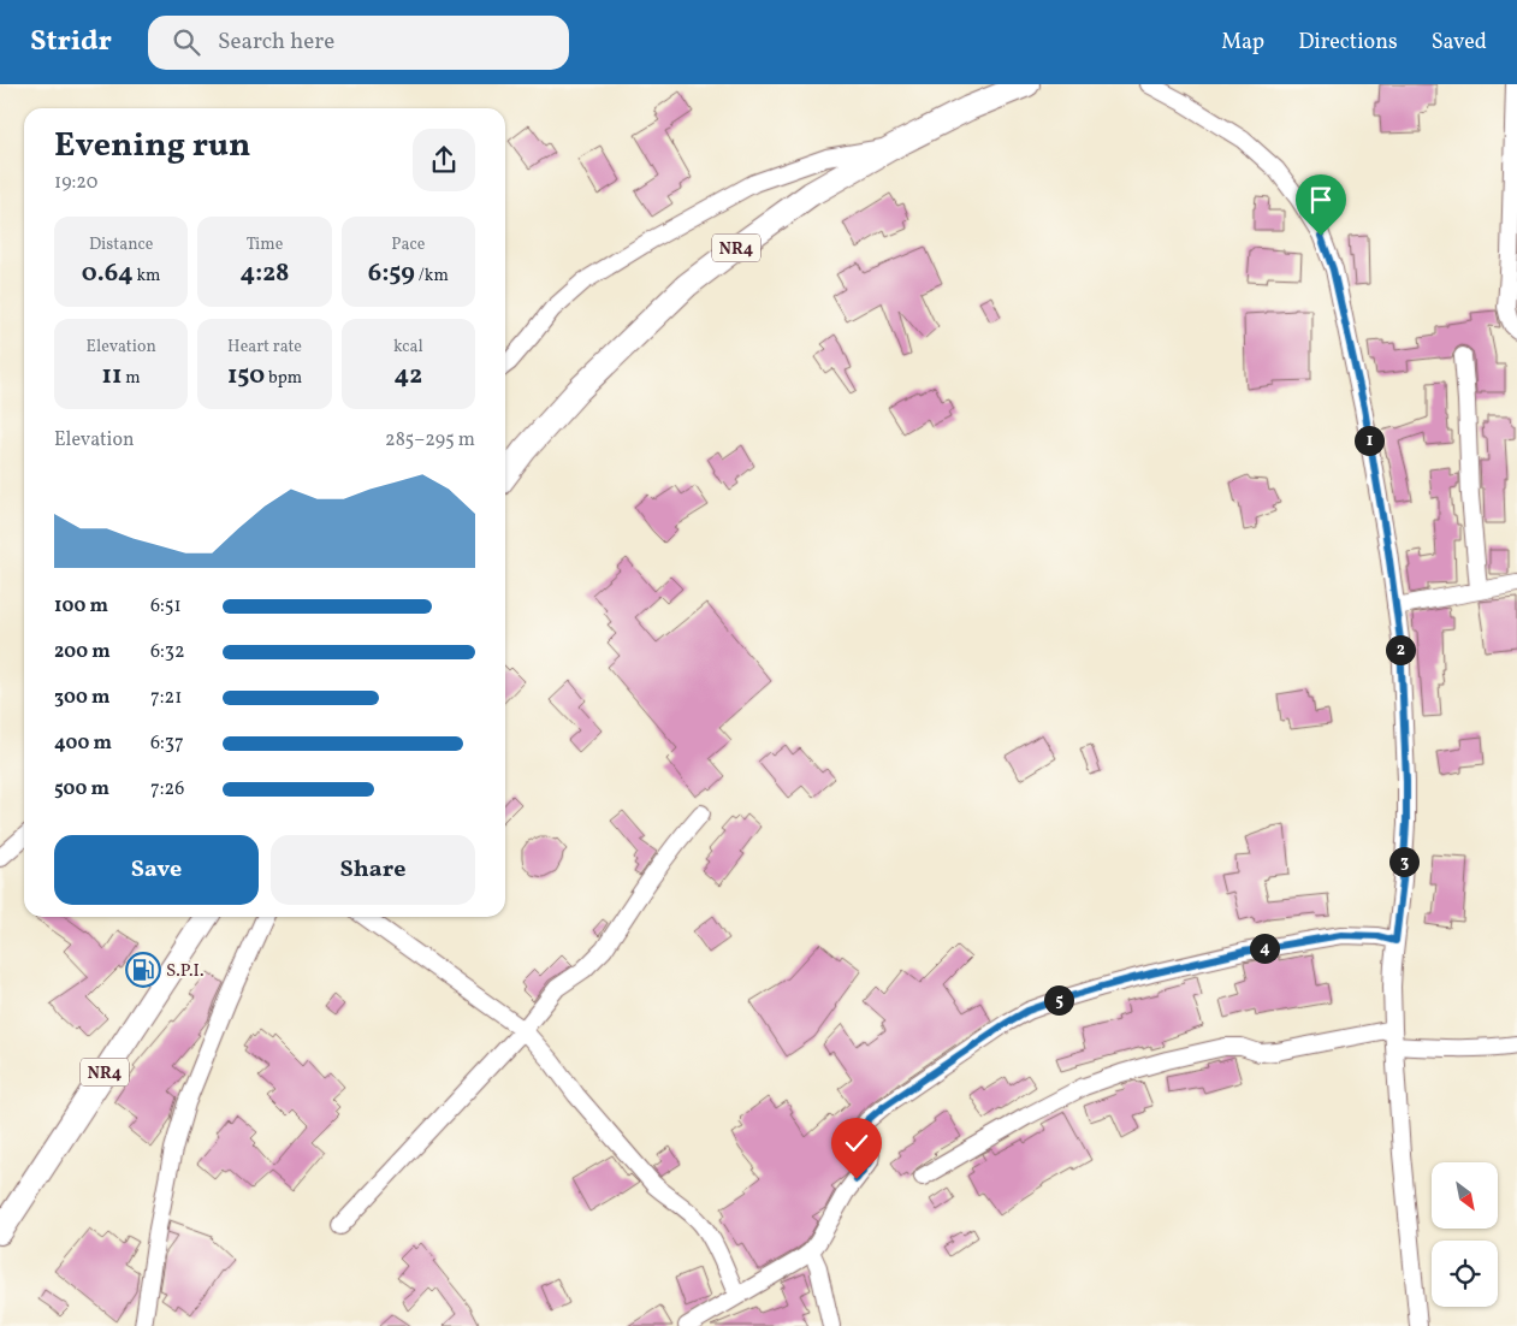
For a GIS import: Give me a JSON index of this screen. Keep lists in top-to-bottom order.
{
  "streets": {
    "highway": ["NR4"]
  },
  "places": {
    "fuel station": ["S.P.I."]
  },
  "north": "bottom right",
  "page": {
    "header": "Stridr",
    "search": "Search here",
    "nav": ["Map", "Directions", "Saved"],
    "heading": ["Evening run", "19:20"],
    "stats": [
      ["Distance", "0.64 km"],
      ["Time", "4:28"],
      ["Pace", "6:59 /km"],
      ["Elevation", "11 m"],
      ["Heart rate", "150 bpm"],
      ["kcal", "42"]
    ],
    "chart": ["Elevation", "285–295 m"],
    "pins": [
      "1",
      "2",
      "3",
      "4",
      "5"
    ],
    "list": [
      {
        "name": "100 m",
        "note": "6:51"
      },
      {
        "name": "200 m",
        "note": "6:32"
      },
      {
        "name": "300 m",
        "note": "7:21"
      },
      {
        "name": "400 m",
        "note": "6:37"
      },
      {
        "name": "500 m",
        "note": "7:26"
      }
    ],
    "buttons": ["Save", "Share"]
  }
}
